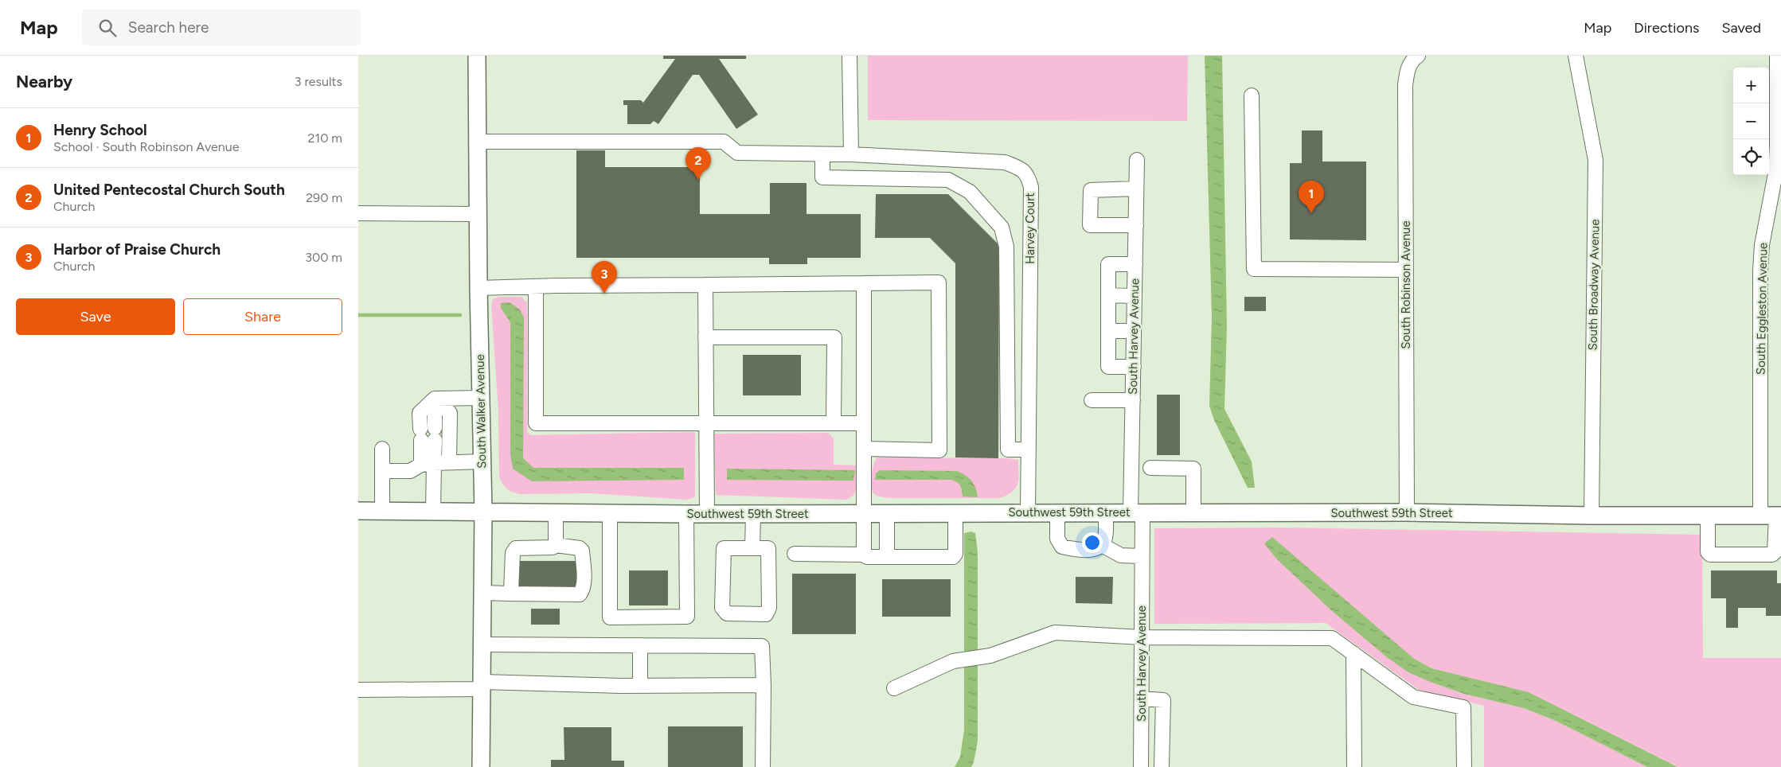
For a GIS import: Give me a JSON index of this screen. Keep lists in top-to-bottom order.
{
  "streets": {
    "main road": ["South Walker Avenue", "Southwest 59th Street"],
    "street": [
      "Harvey Court",
      "South Robinson Avenue",
      "South Broadway Avenue",
      "South Eggleston Avenue",
      "South Harvey Avenue"
    ]
  },
  "crossings": [
    ["Harvey Court", "South Walker Avenue"],
    ["Harvey Court", "Southwest 59th Street"],
    ["South Robinson Avenue", "Southwest 59th Street"],
    ["South Broadway Avenue", "Southwest 59th Street"],
    ["South Eggleston Avenue", "Southwest 59th Street"],
    ["South Harvey Avenue", "Southwest 59th Street"],
    ["South Walker Avenue", "Southwest 59th Street"]
  ],
  "page": {
    "header": "Map",
    "search": "Search here",
    "nav": ["Map", "Directions", "Saved"],
    "heading": ["Nearby", "3 results"],
    "map_buttons": ["+", "−"],
    "list": [
      {
        "mark": "1",
        "name": "Henry School",
        "note": "School · South Robinson Avenue",
        "value": "210 m"
      },
      {
        "mark": "2",
        "name": "United Pentecostal Church South",
        "note": "Church",
        "value": "290 m"
      },
      {
        "mark": "3",
        "name": "Harbor of Praise Church",
        "note": "Church",
        "value": "300 m"
      }
    ],
    "pins": ["2", "1", "3"],
    "buttons": ["Save", "Share"]
  }
}
